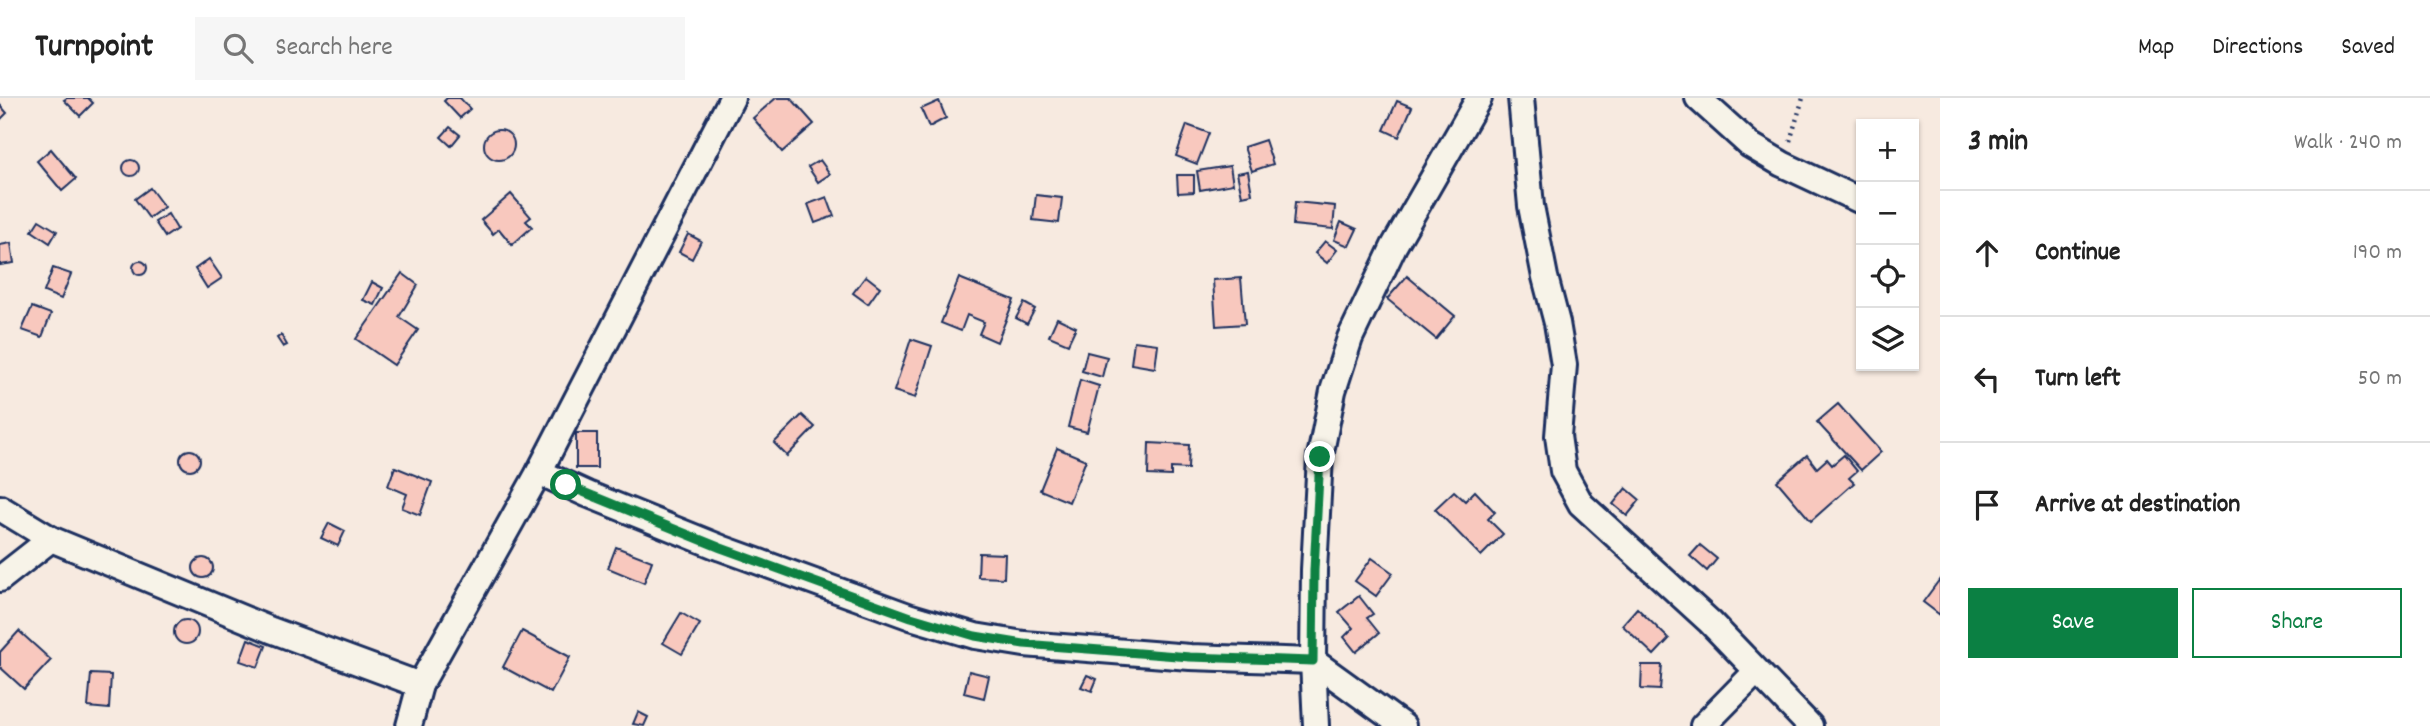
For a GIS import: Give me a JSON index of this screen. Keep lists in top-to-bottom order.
{
  "page": {
    "header": "Turnpoint",
    "search": "Search here",
    "nav": ["Map", "Directions", "Saved"],
    "heading": ["3 min", "Walk · 240 m"],
    "map_buttons": ["+", "−"],
    "list": [
      ["Continue", "190 m"],
      ["Turn left", "50 m"],
      "Arrive at destination"
    ],
    "buttons": ["Save", "Share"]
  }
}
